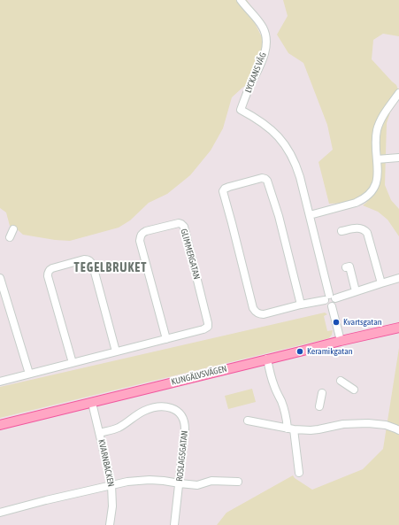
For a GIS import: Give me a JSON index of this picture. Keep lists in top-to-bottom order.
{
  "streets": {
    "main road": ["KUNGÄLVSVÄGEN"],
    "street": [
      "LYCKANS VÄG",
      "GLIMMERGATAN",
      "ROSLAGSGATAN",
      "KVARNBACKEN"
    ]
  },
  "crossings": [
    ["KUNGÄLVSVÄGEN", "KVARNBACKEN"],
    ["ROSLAGSGATAN", "KVARNBACKEN"]
  ],
  "districts": ["TEGELBRUKET"],
  "places": ["Kvartsgatan", "Keramikgatan"]
}
